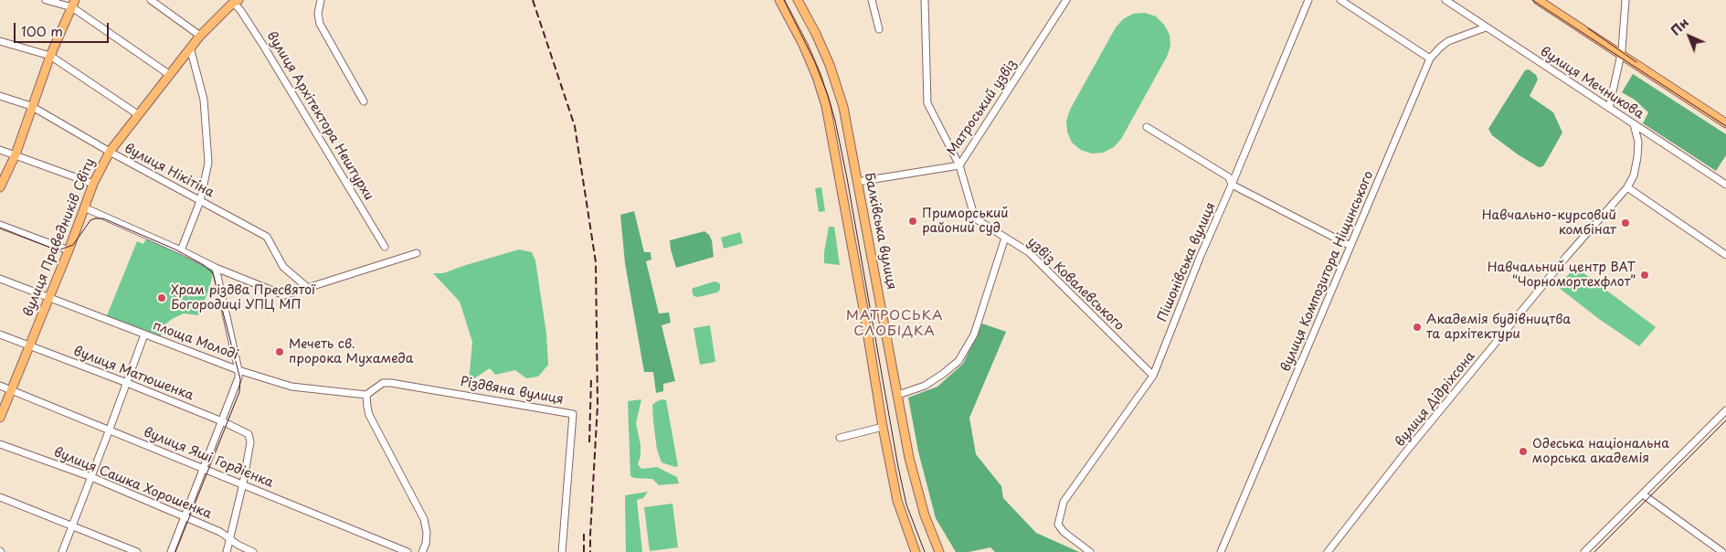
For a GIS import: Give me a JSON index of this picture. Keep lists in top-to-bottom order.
{
  "streets": {
    "main road": ["Балківська вулиця", "вулиця Праведників Світу"],
    "street": [
      "вулиця Мечникова",
      "Матроський узвіз",
      "вулиця Архітектора Нештурхи",
      "вулиця Нікітіна",
      "Пішонівська вулиця",
      "вулиця Композитора Ніщинського",
      "узвіз Ковалевського",
      "площа Молоді",
      "вулиця Матюшенка",
      "Різдвяна вулиця",
      "вулиця Дідріхсона",
      "вулиця Яші Гордієнка",
      "вулиця Сашка Хорошенка"
    ]
  },
  "crossings": [
    ["вулиця Мечникова", "вулиця Композитора Ніщинського"],
    ["вулиця Мечникова", "вулиця Дідріхсона"],
    ["Матроський узвіз", "Балківська вулиця"],
    ["Матроський узвіз", "узвіз Ковалевського"],
    ["вулиця Архітектора Нештурхи", "вулиця Праведників Світу"],
    ["вулиця Нікітіна", "вулиця Праведників Світу"],
    ["вулиця Праведників Світу", "площа Молоді"],
    ["вулиця Праведників Світу", "вулиця Матюшенка"],
    ["вулиця Праведників Світу", "вулиця Яші Гордієнка"],
    ["Пішонівська вулиця", "узвіз Ковалевського"],
    ["вулиця Матюшенка", "вулиця Яші Гордієнка"]
  ],
  "districts": ["МАТРОСЬКА СЛОБІДКА"],
  "places": [
    "Приморський районий суд",
    "Навчально-курсовий комбінат",
    "Навчальний центр ВАТ “Чорномортехфлот”",
    "Храм різдва Пресвятої Богородиці УПЦ МП",
    "Академія будівництва та архітектури",
    "Мечеть св. пророка Мухамеда",
    "Одеська національна морська академія"
  ],
  "scale_bar": "100 m",
  "north": "top left"
}
